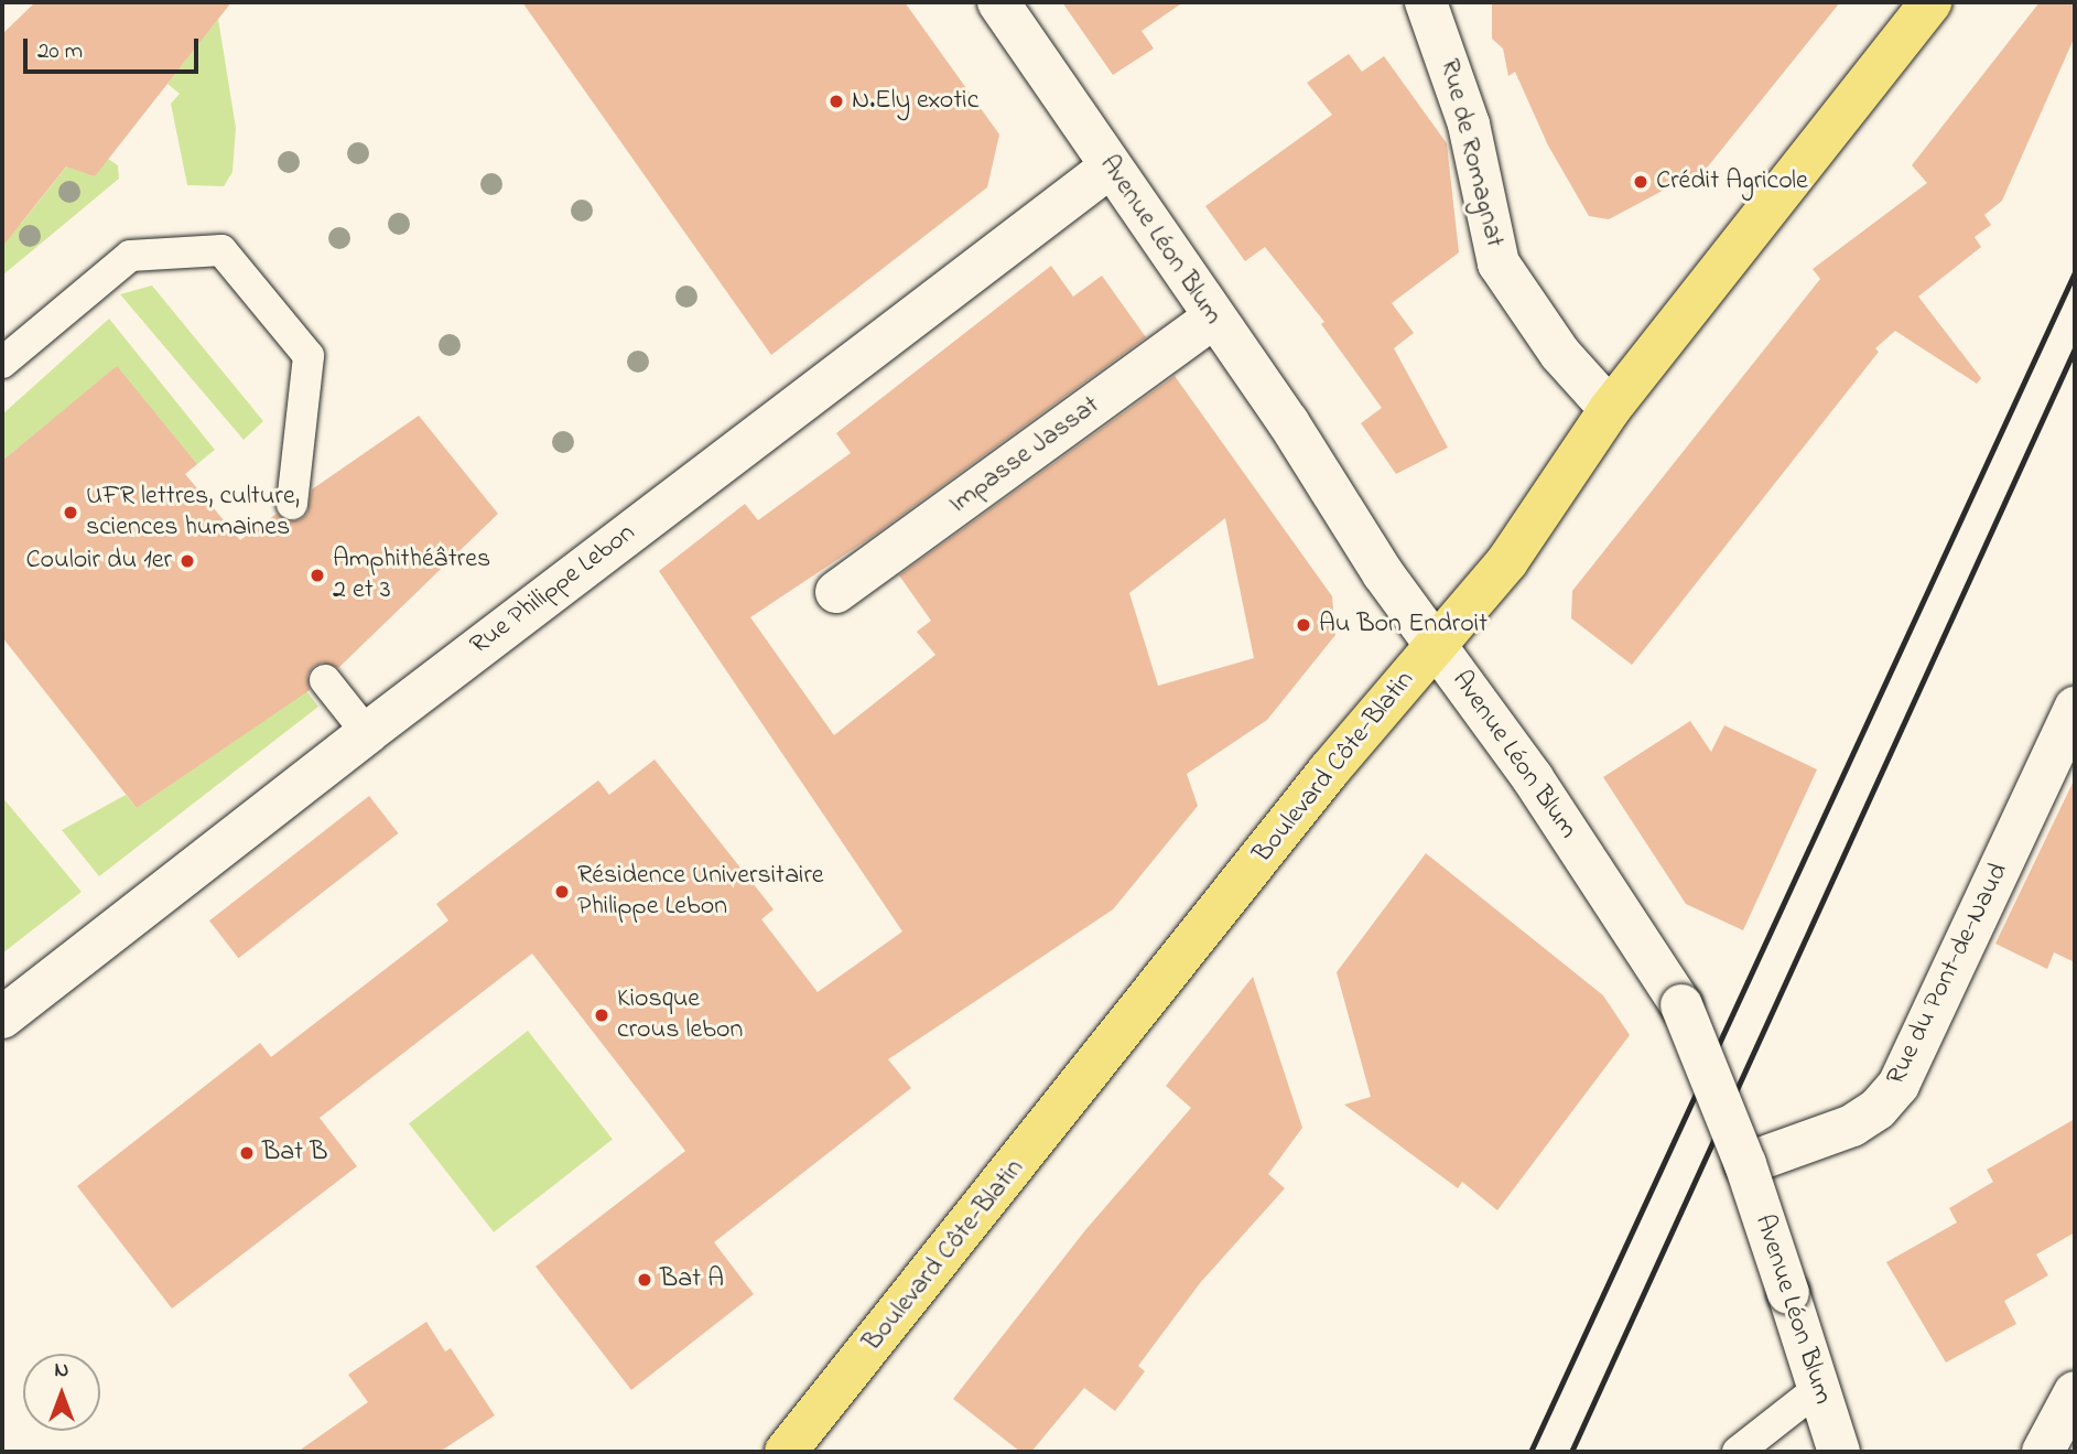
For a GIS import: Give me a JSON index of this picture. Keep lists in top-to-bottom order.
{
  "streets": {
    "main road": ["Boulevard Côte-Blatin"],
    "street": [
      "Rue de Romagnat",
      "Avenue Léon Blum",
      "Impasse Jassat",
      "Rue Philippe Lebon",
      "Rue du Pont-de-Naud"
    ]
  },
  "crossings": [
    ["Rue de Romagnat", "Boulevard Côte-Blatin"],
    ["Avenue Léon Blum", "Impasse Jassat"],
    ["Avenue Léon Blum", "Rue Philippe Lebon"],
    ["Avenue Léon Blum", "Boulevard Côte-Blatin"],
    ["Avenue Léon Blum", "Rue du Pont-de-Naud"]
  ],
  "places": [
    "N.Ely exotic",
    "Crédit Agricole",
    "UFR lettres, culture, sciences humaines",
    "Couloir du 1er",
    "Amphithéâtres 2 et 3",
    "Au Bon Endroit",
    "Résidence Universitaire Philippe Lebon",
    "Kiosque crous lebon",
    "Bat B",
    "Bat A"
  ],
  "scale_bar": "20 m",
  "north": "top"
}
